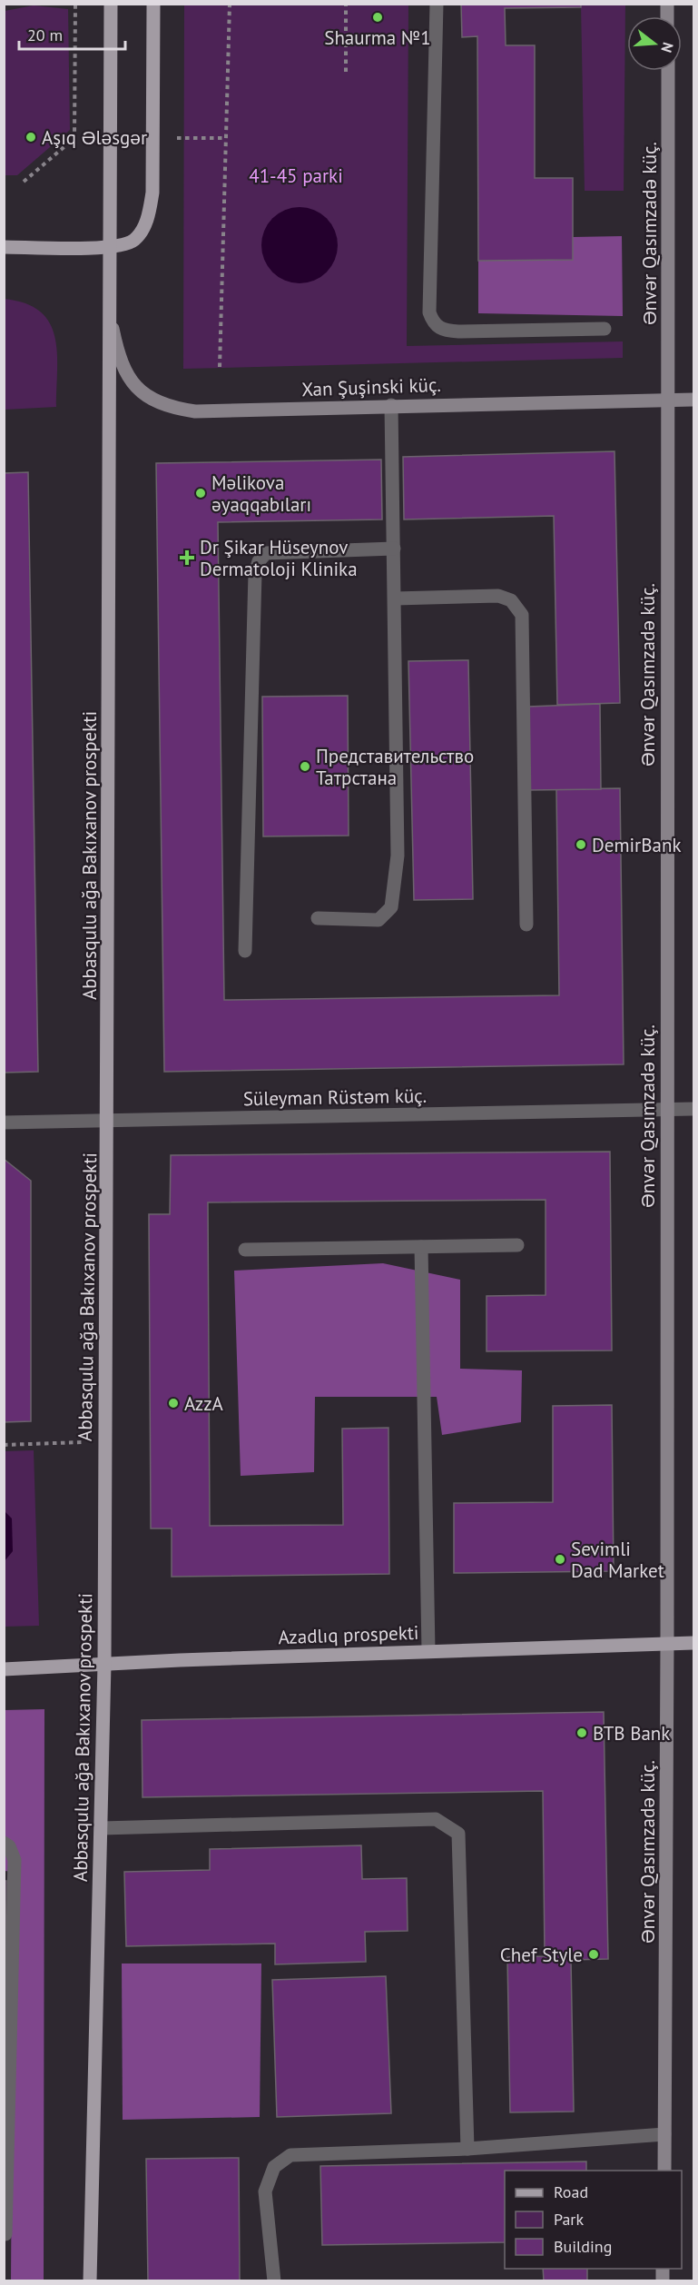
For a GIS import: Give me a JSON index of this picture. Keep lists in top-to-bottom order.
{
  "streets": {
    "main road": [
      "Ənvər Qasımzadə küç.",
      "Xan Şuşinski küç.",
      "Abbasqulu ağa Bakıxanov prospekti",
      "Azadlıq prospekti"
    ],
    "street": ["Süleyman Rüstəm küç."]
  },
  "crossings": [
    ["Ənvər Qasımzadə küç.", "Xan Şuşinski küç."],
    ["Ənvər Qasımzadə küç.", "Süleyman Rüstəm küç."],
    ["Ənvər Qasımzadə küç.", "Azadlıq prospekti"],
    ["Xan Şuşinski küç.", "Abbasqulu ağa Bakıxanov prospekti"],
    ["Abbasqulu ağa Bakıxanov prospekti", "Süleyman Rüstəm küç."],
    ["Abbasqulu ağa Bakıxanov prospekti", "Azadlıq prospekti"]
  ],
  "parks": ["41-45 parki"],
  "places": {
    "other": [
      "Shaurma №1",
      "Aşıq Ələsgər",
      "Mәlikova әyaqqabıları",
      "Представительство Татрстана",
      "DemirBank",
      "AzzA",
      "Sevimli Dad Market",
      "BTB Bank",
      "Chef Style"
    ],
    "health": ["Dr Şikar Hüseynov Dermatoloji Klinika"]
  },
  "legend": ["Road", "Park", "Building"],
  "scale_bar": "20 m",
  "north": "right"
}
